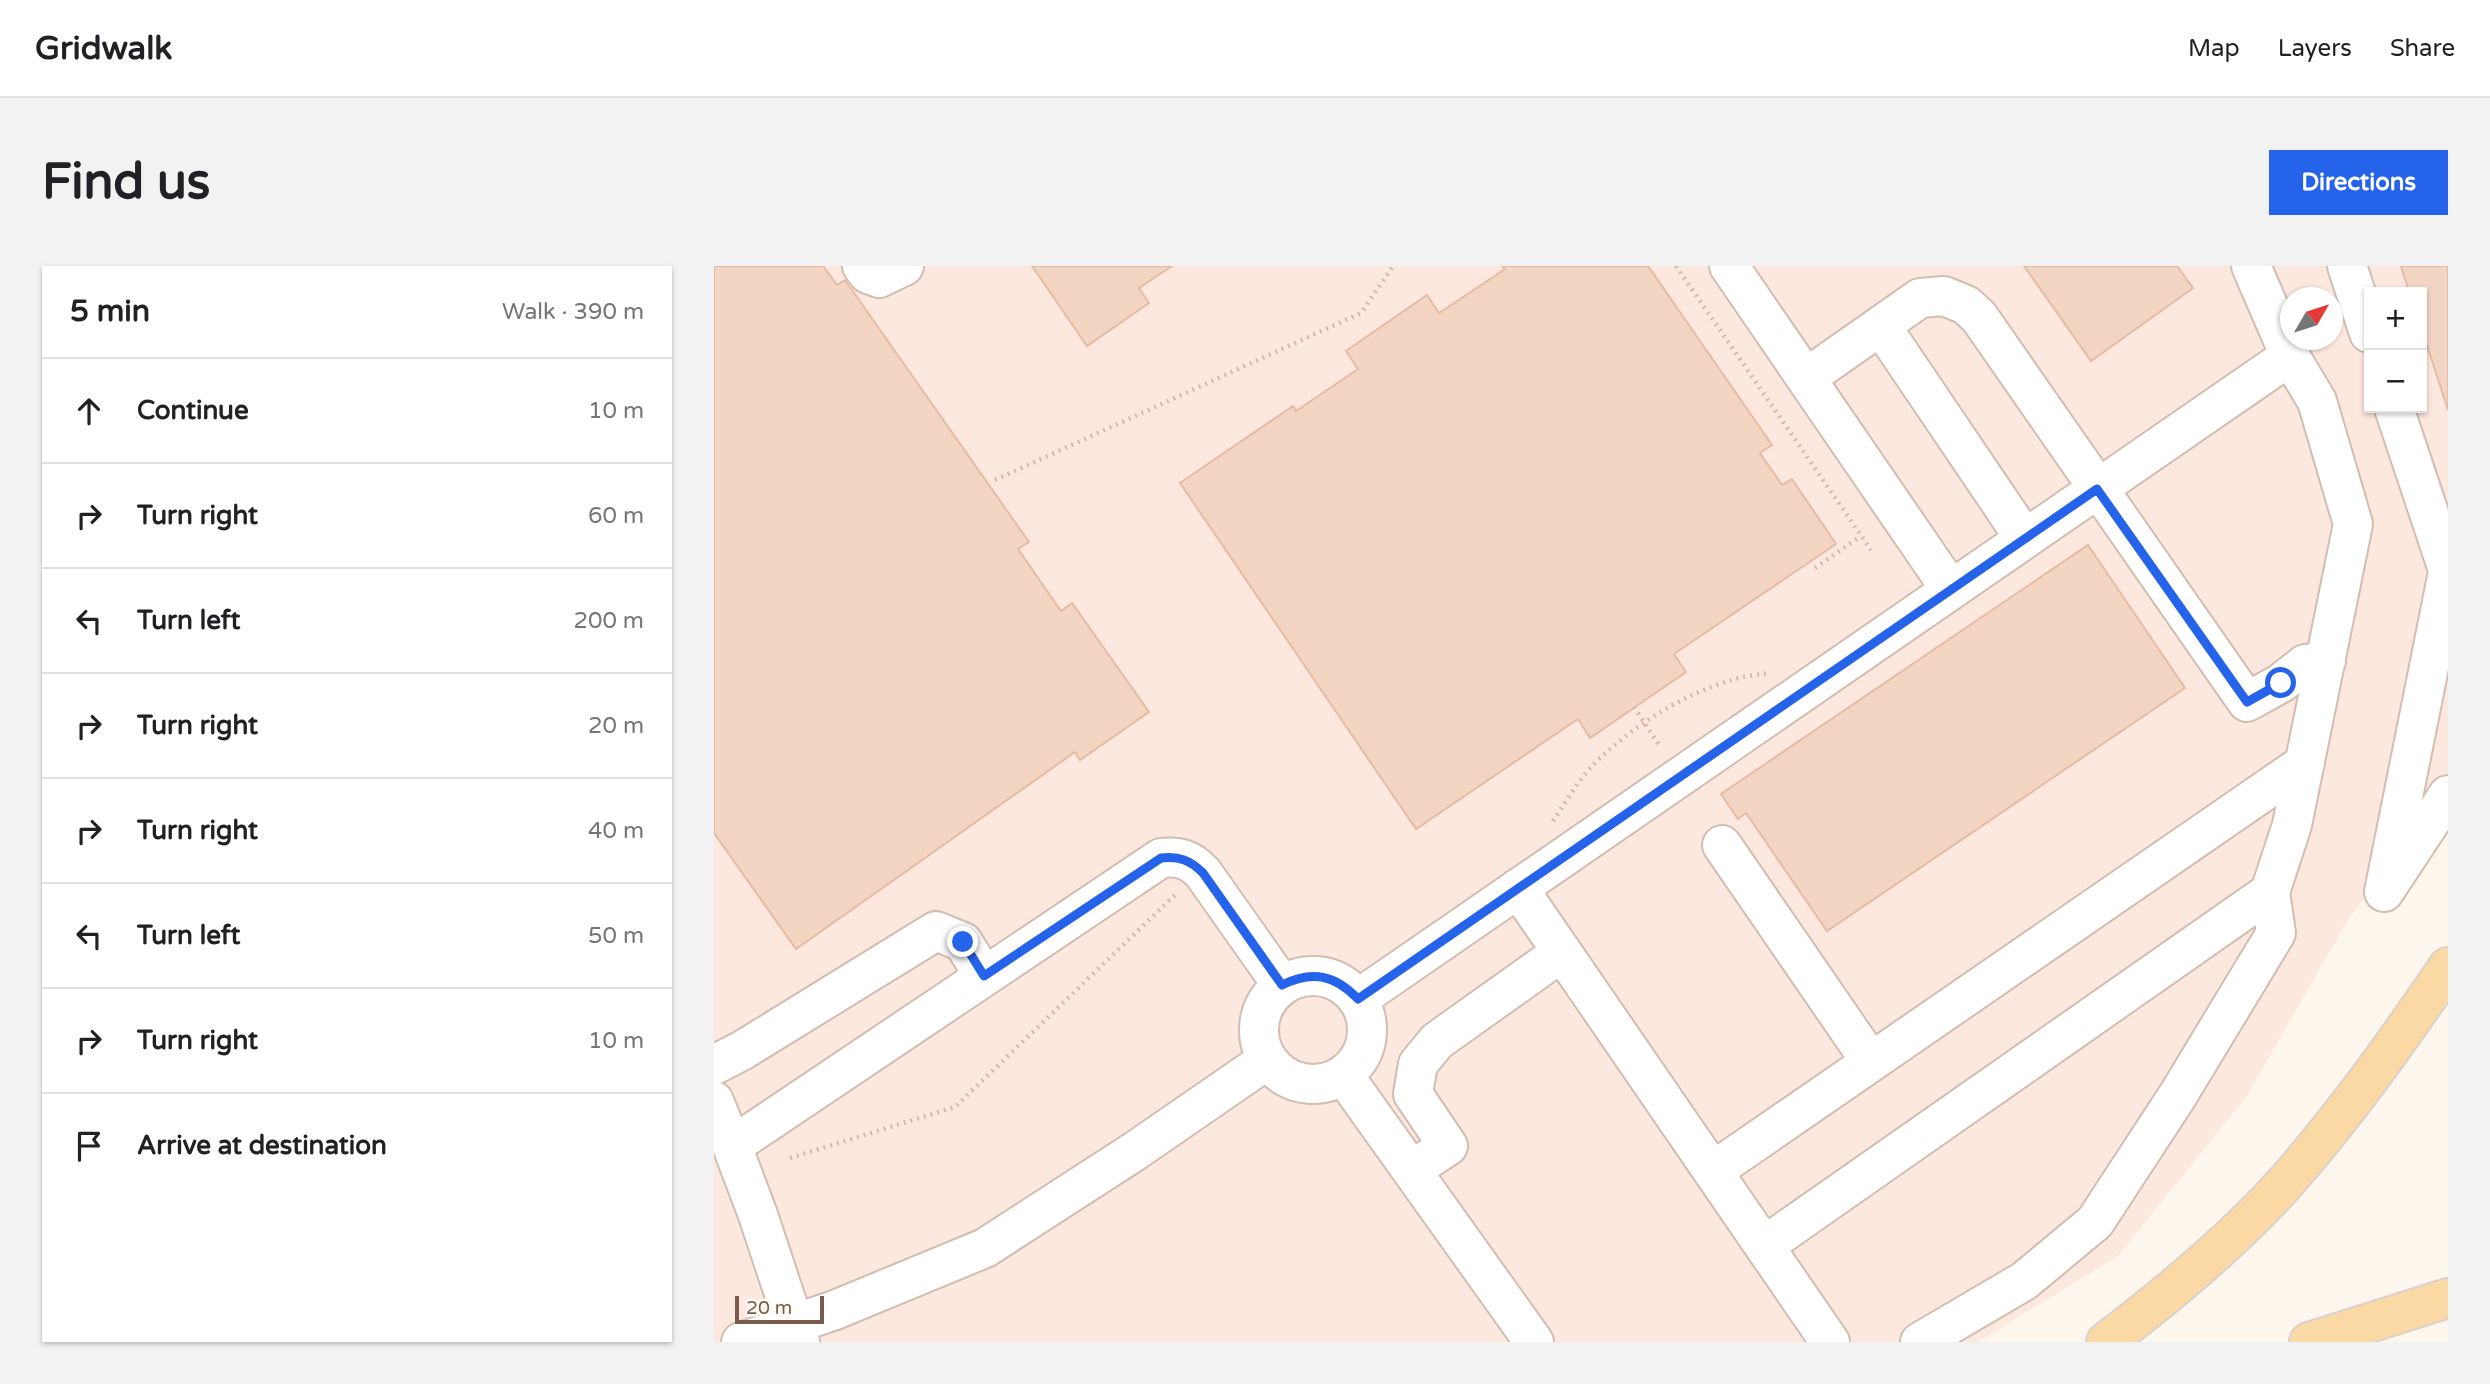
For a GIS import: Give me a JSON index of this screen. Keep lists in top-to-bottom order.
{
  "scale_bar": "20 m",
  "north": "top right",
  "page": {
    "header": "Gridwalk",
    "nav": ["Map", "Layers", "Share"],
    "buttons": "Directions",
    "title": "Find us",
    "heading": ["5 min", "Walk · 390 m"],
    "map_buttons": ["+", "−"],
    "list": [
      ["Continue", "10 m"],
      ["Turn right", "60 m"],
      ["Turn left", "200 m"],
      ["Turn right", "20 m"],
      ["Turn right", "40 m"],
      ["Turn left", "50 m"],
      ["Turn right", "10 m"],
      "Arrive at destination"
    ],
    "scale": "20 m"
  }
}
